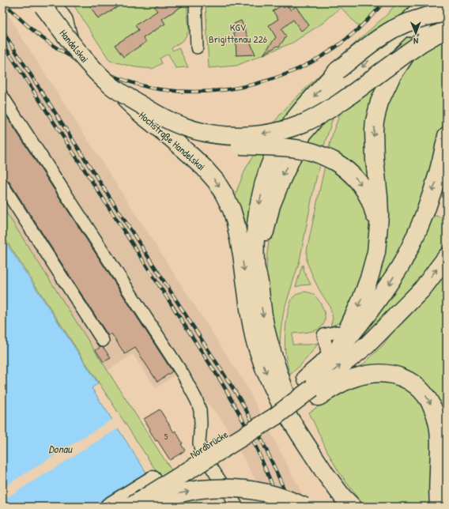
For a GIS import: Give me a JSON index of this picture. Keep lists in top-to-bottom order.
{
  "streets": {
    "highway": ["Handelskai", "Hochstraße Handelskai", "Nordbrücke"]
  },
  "crossings": [
    ["Handelskai", "Hochstraße Handelskai"]
  ],
  "water": ["Donau"],
  "parks": ["KGV Brigittenau 226"],
  "house_numbers": ["5"],
  "north": "bottom"
}
